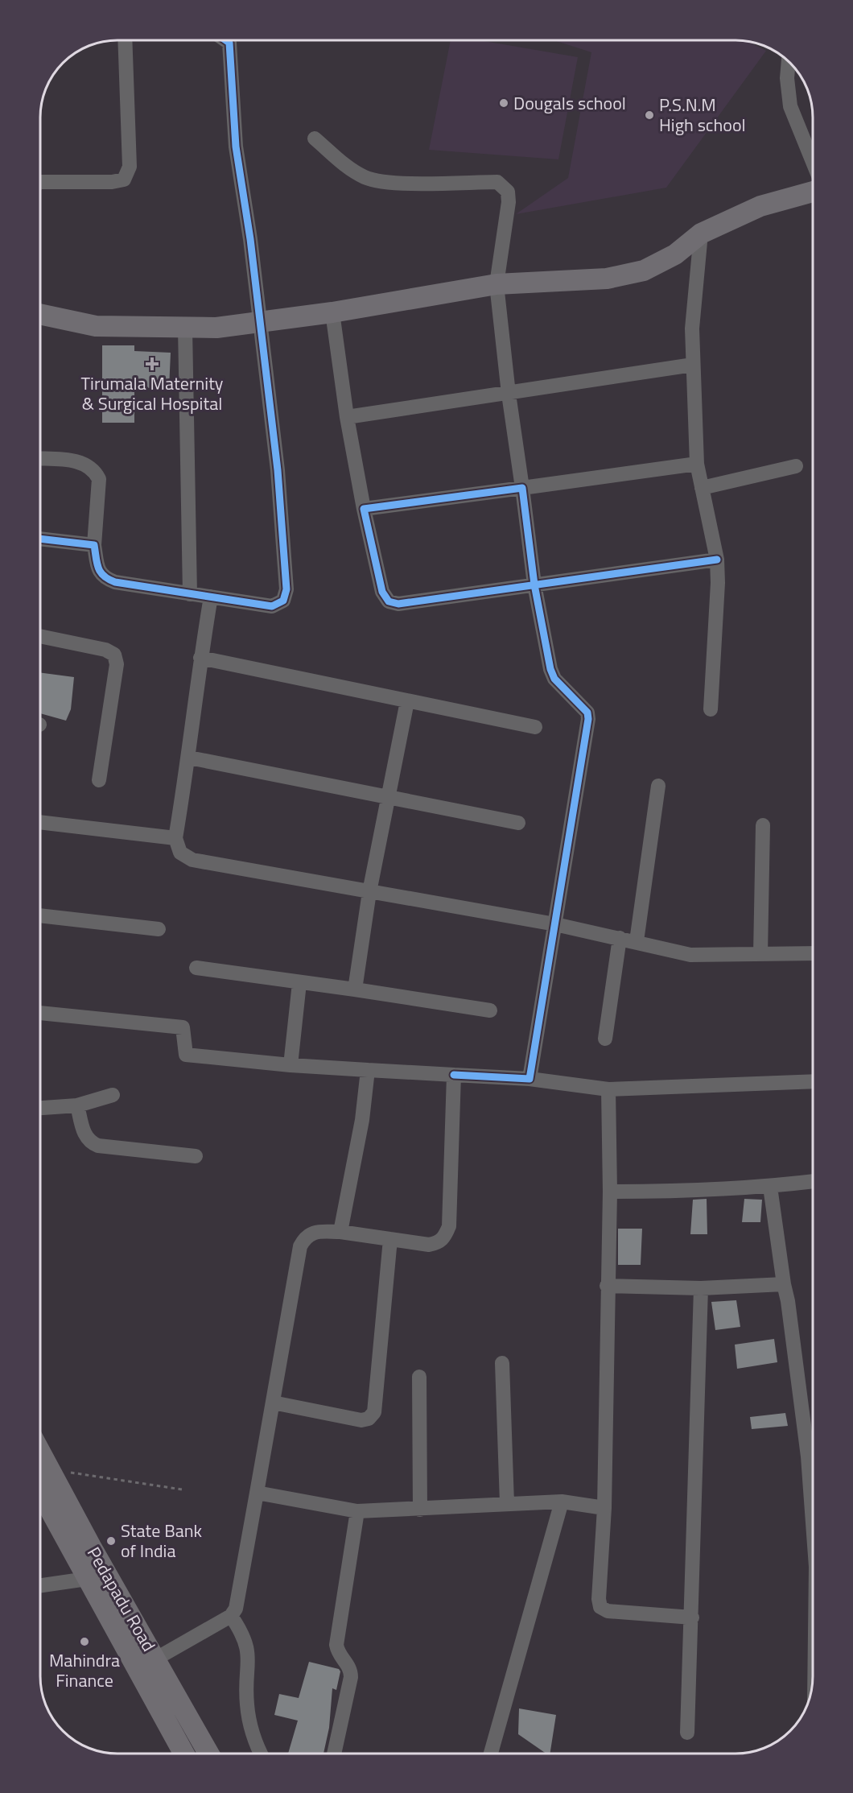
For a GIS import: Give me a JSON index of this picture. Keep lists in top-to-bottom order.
{
  "streets": {
    "street": ["Pedapadu Road"]
  },
  "places": {
    "other": [
      "Dougals school",
      "P.S.N.M High school",
      "State Bank of India",
      "Mahindra Finance"
    ],
    "health": ["Tirumala Maternity & Surgical Hospital"]
  }
}
